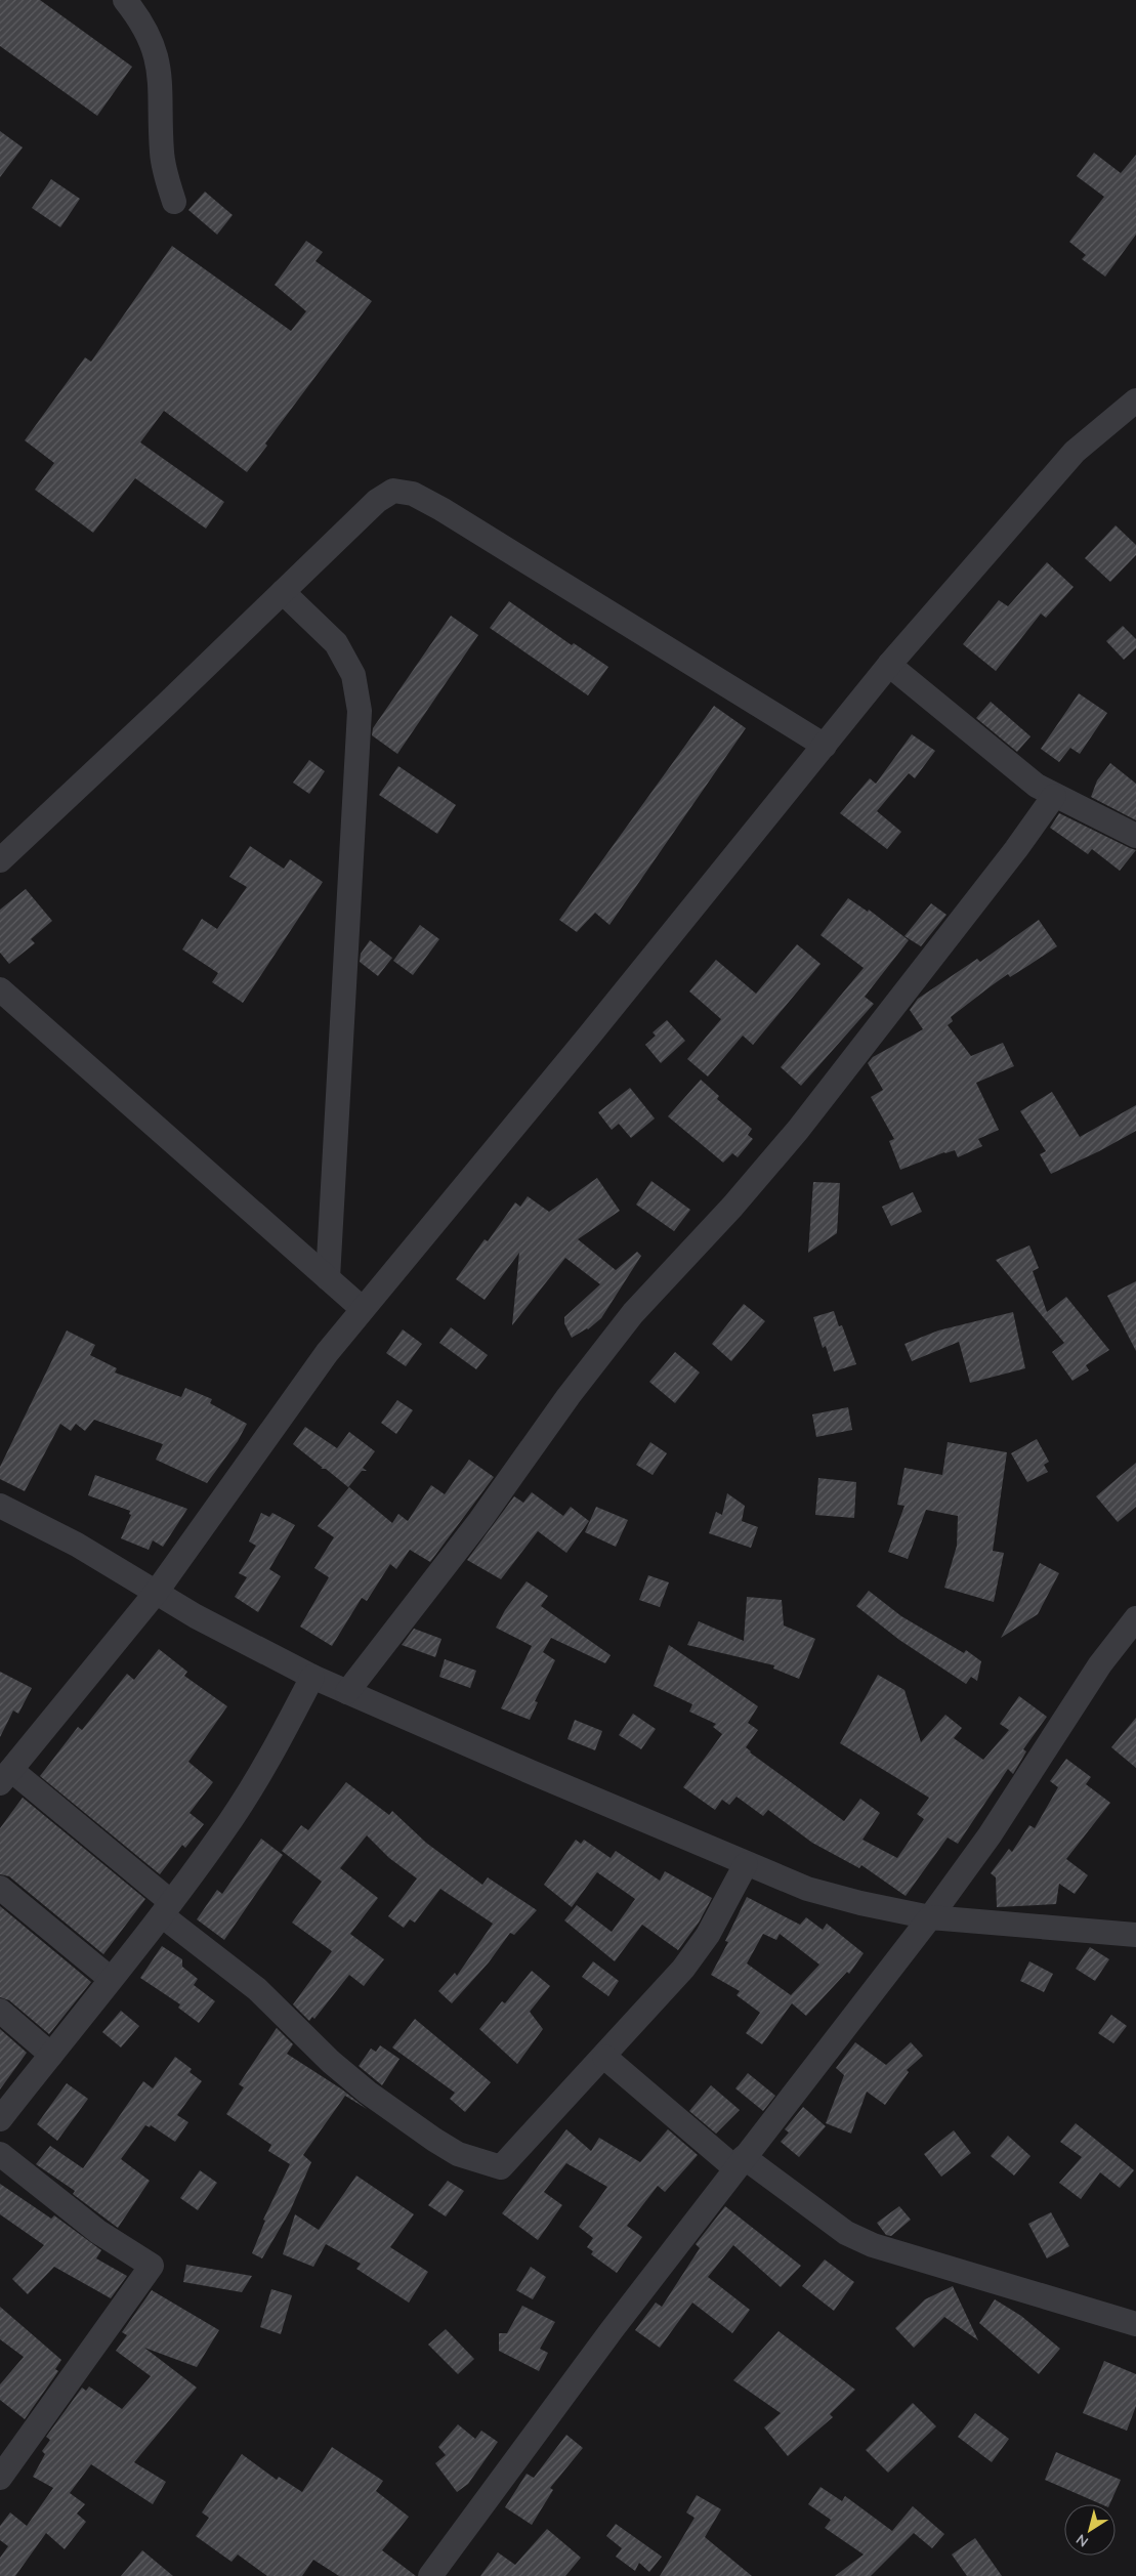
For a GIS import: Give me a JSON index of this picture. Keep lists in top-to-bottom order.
{
  "north": "bottom left"
}
